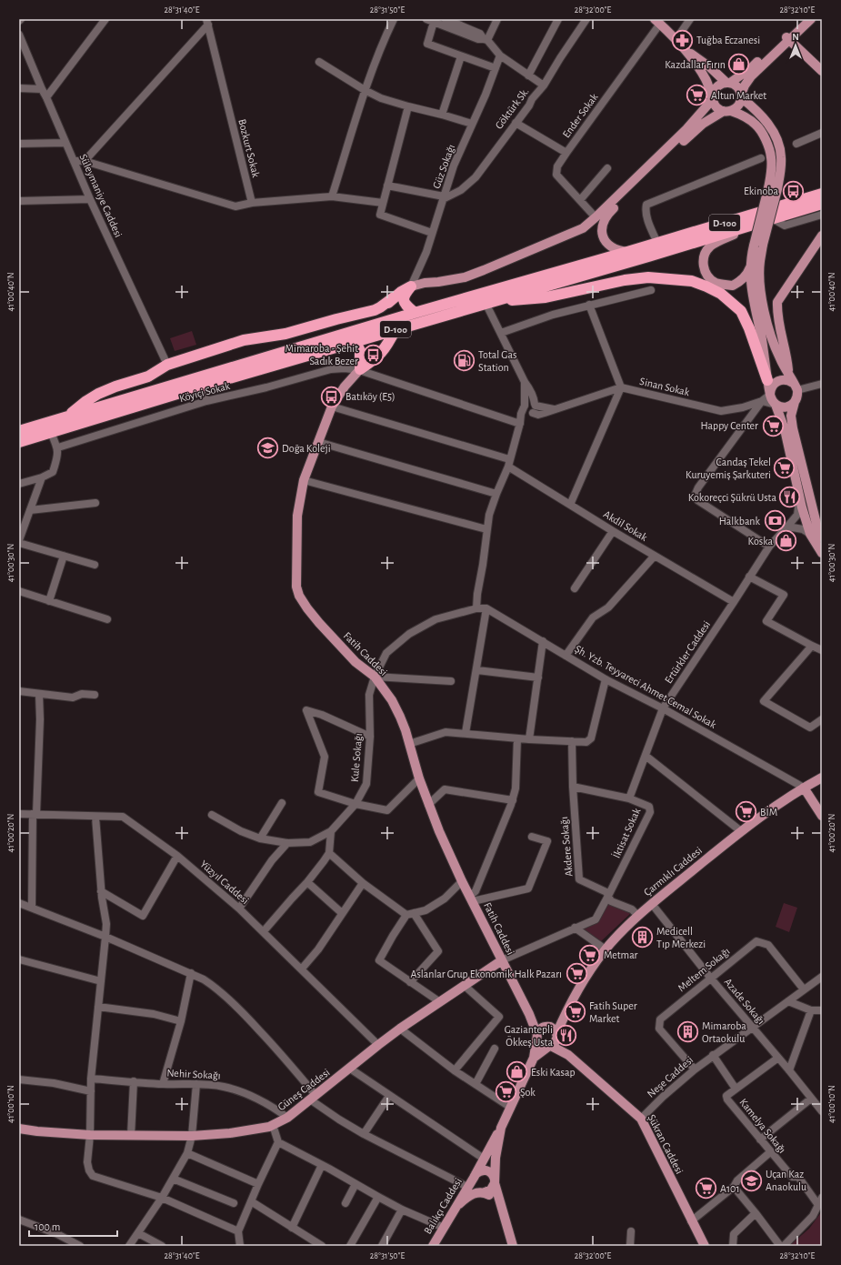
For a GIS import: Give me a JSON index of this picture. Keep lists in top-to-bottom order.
{
  "streets": {
    "highway": ["D-100"],
    "main road": [
      "Fatih Caddesi",
      "Çarmıklı Caddesi",
      "Güneş Caddesi",
      "Şükran Caddesi",
      "Balıkçı Caddesi"
    ],
    "street": [
      "Göktürk Sk.",
      "Ender Sokak",
      "Bozkurt Sokak",
      "Güz Sokağı",
      "Süleymaniye Caddesi",
      "Sinan Sokak",
      "Köyiçi Sokak",
      "Akdil Sokak",
      "Ertürkler Caddesi",
      "Şh. Yzb. Teyyareci Ahmet Cemal Sokak",
      "Kule Sokağı",
      "İktisat Sokak",
      "Akdere Sokağı",
      "Yüzyıl Caddesi",
      "Meltem Sokağı",
      "Azade Sokağı",
      "Nehir Sokağı",
      "Neşe Caddesi",
      "Kamelya Sokağı"
    ]
  },
  "crossings": [
    ["Göktürk Sk.", "Güz Sokağı"],
    ["Köyiçi Sokak", "Fatih Caddesi"],
    ["Akdil Sokak", "Ertürkler Caddesi"],
    ["Akdil Sokak", "Fatih Caddesi"],
    ["Ertürkler Caddesi", "Şh. Yzb. Teyyareci Ahmet Cemal Sokak"],
    ["Ertürkler Caddesi", "İktisat Sokak"],
    ["Fatih Caddesi", "Kule Sokağı"],
    ["Fatih Caddesi", "İktisat Sokak"],
    ["Fatih Caddesi", "Güneş Caddesi"],
    ["Şh. Yzb. Teyyareci Ahmet Cemal Sokak", "Çarmıklı Caddesi"],
    ["İktisat Sokak", "Akdere Sokağı"],
    ["İktisat Sokak", "Güneş Caddesi"],
    ["Akdere Sokağı", "Çarmıklı Caddesi"],
    ["Çarmıklı Caddesi", "Azade Sokağı"],
    ["Yüzyıl Caddesi", "Güneş Caddesi"],
    ["Meltem Sokağı", "Azade Sokağı"],
    ["Meltem Sokağı", "Neşe Caddesi"],
    ["Azade Sokağı", "Neşe Caddesi"],
    ["Nehir Sokağı", "Güneş Caddesi"],
    ["Neşe Caddesi", "Kamelya Sokağı"],
    ["Neşe Caddesi", "Şükran Caddesi"]
  ],
  "places": {
    "pharmacy": ["Tuğba Eczanesi"],
    "shop": ["Kazdallar Fırın", "Koska", "Eski Kasap"],
    "supermarket": [
      "Altun Market",
      "Happy Center",
      "Candaş Tekel Kuruyemiş Şarkuteri",
      "BİM",
      "Metmar",
      "Aslanlar Grup Ekonomik Halk Pazarı",
      "Fatih Super Market",
      "Şok",
      "A101"
    ],
    "bus stop": ["Ekinoba", "Mimaroba - Şehit Sadık Bezer", "Batıköy (E5)"],
    "fuel station": ["Total Gas Station"],
    "school or university": ["Doğa Koleji", "Uçan Kaz Anaokulu"],
    "restaurant": ["Kokoreçci Şükrü Usta", "Gaziantepli Ökkeş Usta"],
    "bank": ["Halkbank"],
    "building": ["Medicell Tıp Merkezi", "Mimaroba Ortaokulu"]
  },
  "scale_bar": "100 m",
  "north": "top",
  "coordinates": [
    "28°31'40\"E",
    "28°31'50\"E",
    "28°32'00\"E",
    "28°32'10\"E",
    "41°00'40\"N",
    "41°00'30\"N",
    "41°00'20\"N",
    "41°00'10\"N"
  ]
}
